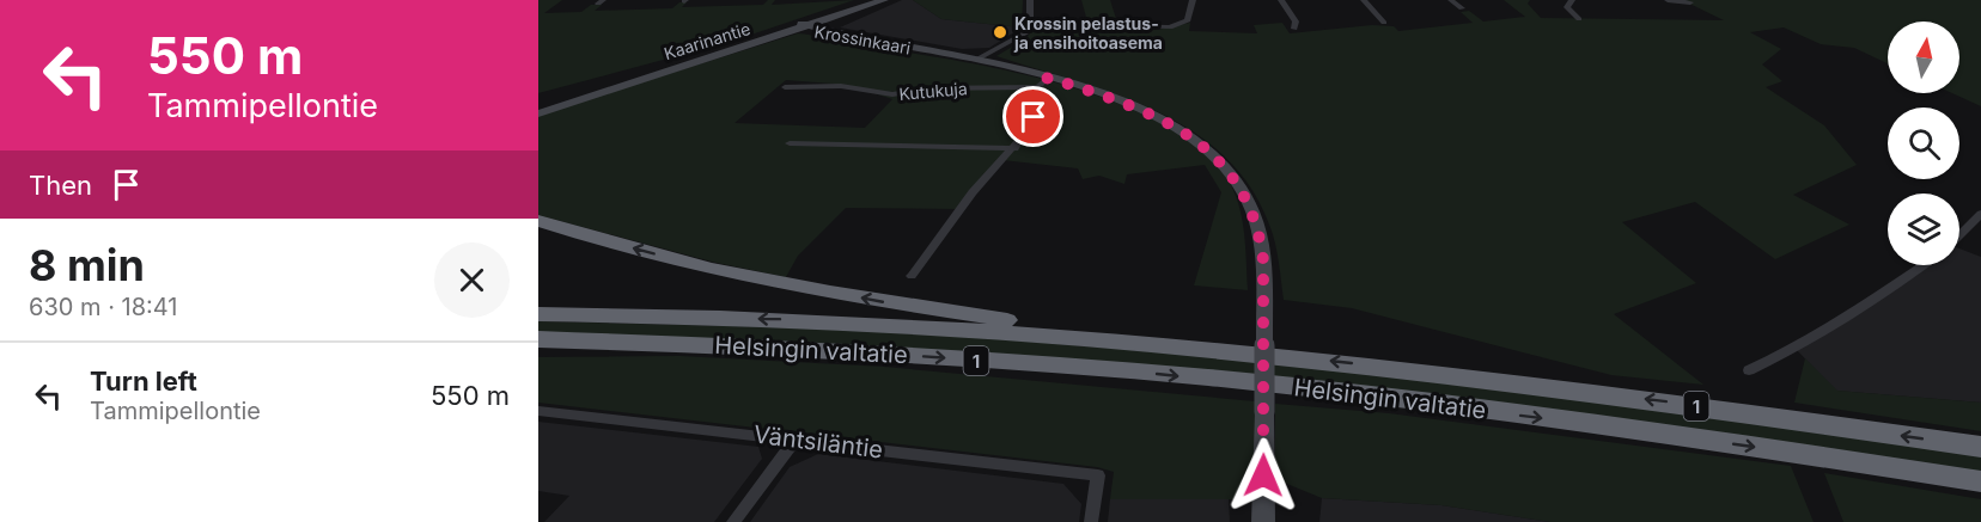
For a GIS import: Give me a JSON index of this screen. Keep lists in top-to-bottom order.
{
  "streets": {
    "highway": ["Helsingin valtatie", "1"],
    "street": [
      "Krossinkaari",
      "Kaarinantie",
      "Kutukuja",
      "Väntsiläntie"
    ]
  },
  "crossings": [
    ["Krossinkaari", "Kaarinantie"],
    ["Krossinkaari", "Kutukuja"]
  ],
  "places": ["Krossin pelastus- ja ensihoitoasema"],
  "north": "top",
  "page": {
    "turn": ["550 m", "Tammipellontie"],
    "then": "Then",
    "heading": ["8 min", "630 m · 18:41"],
    "list": [
      {
        "name": "Turn left",
        "note": "Tammipellontie",
        "value": "550 m"
      }
    ]
  }
}
